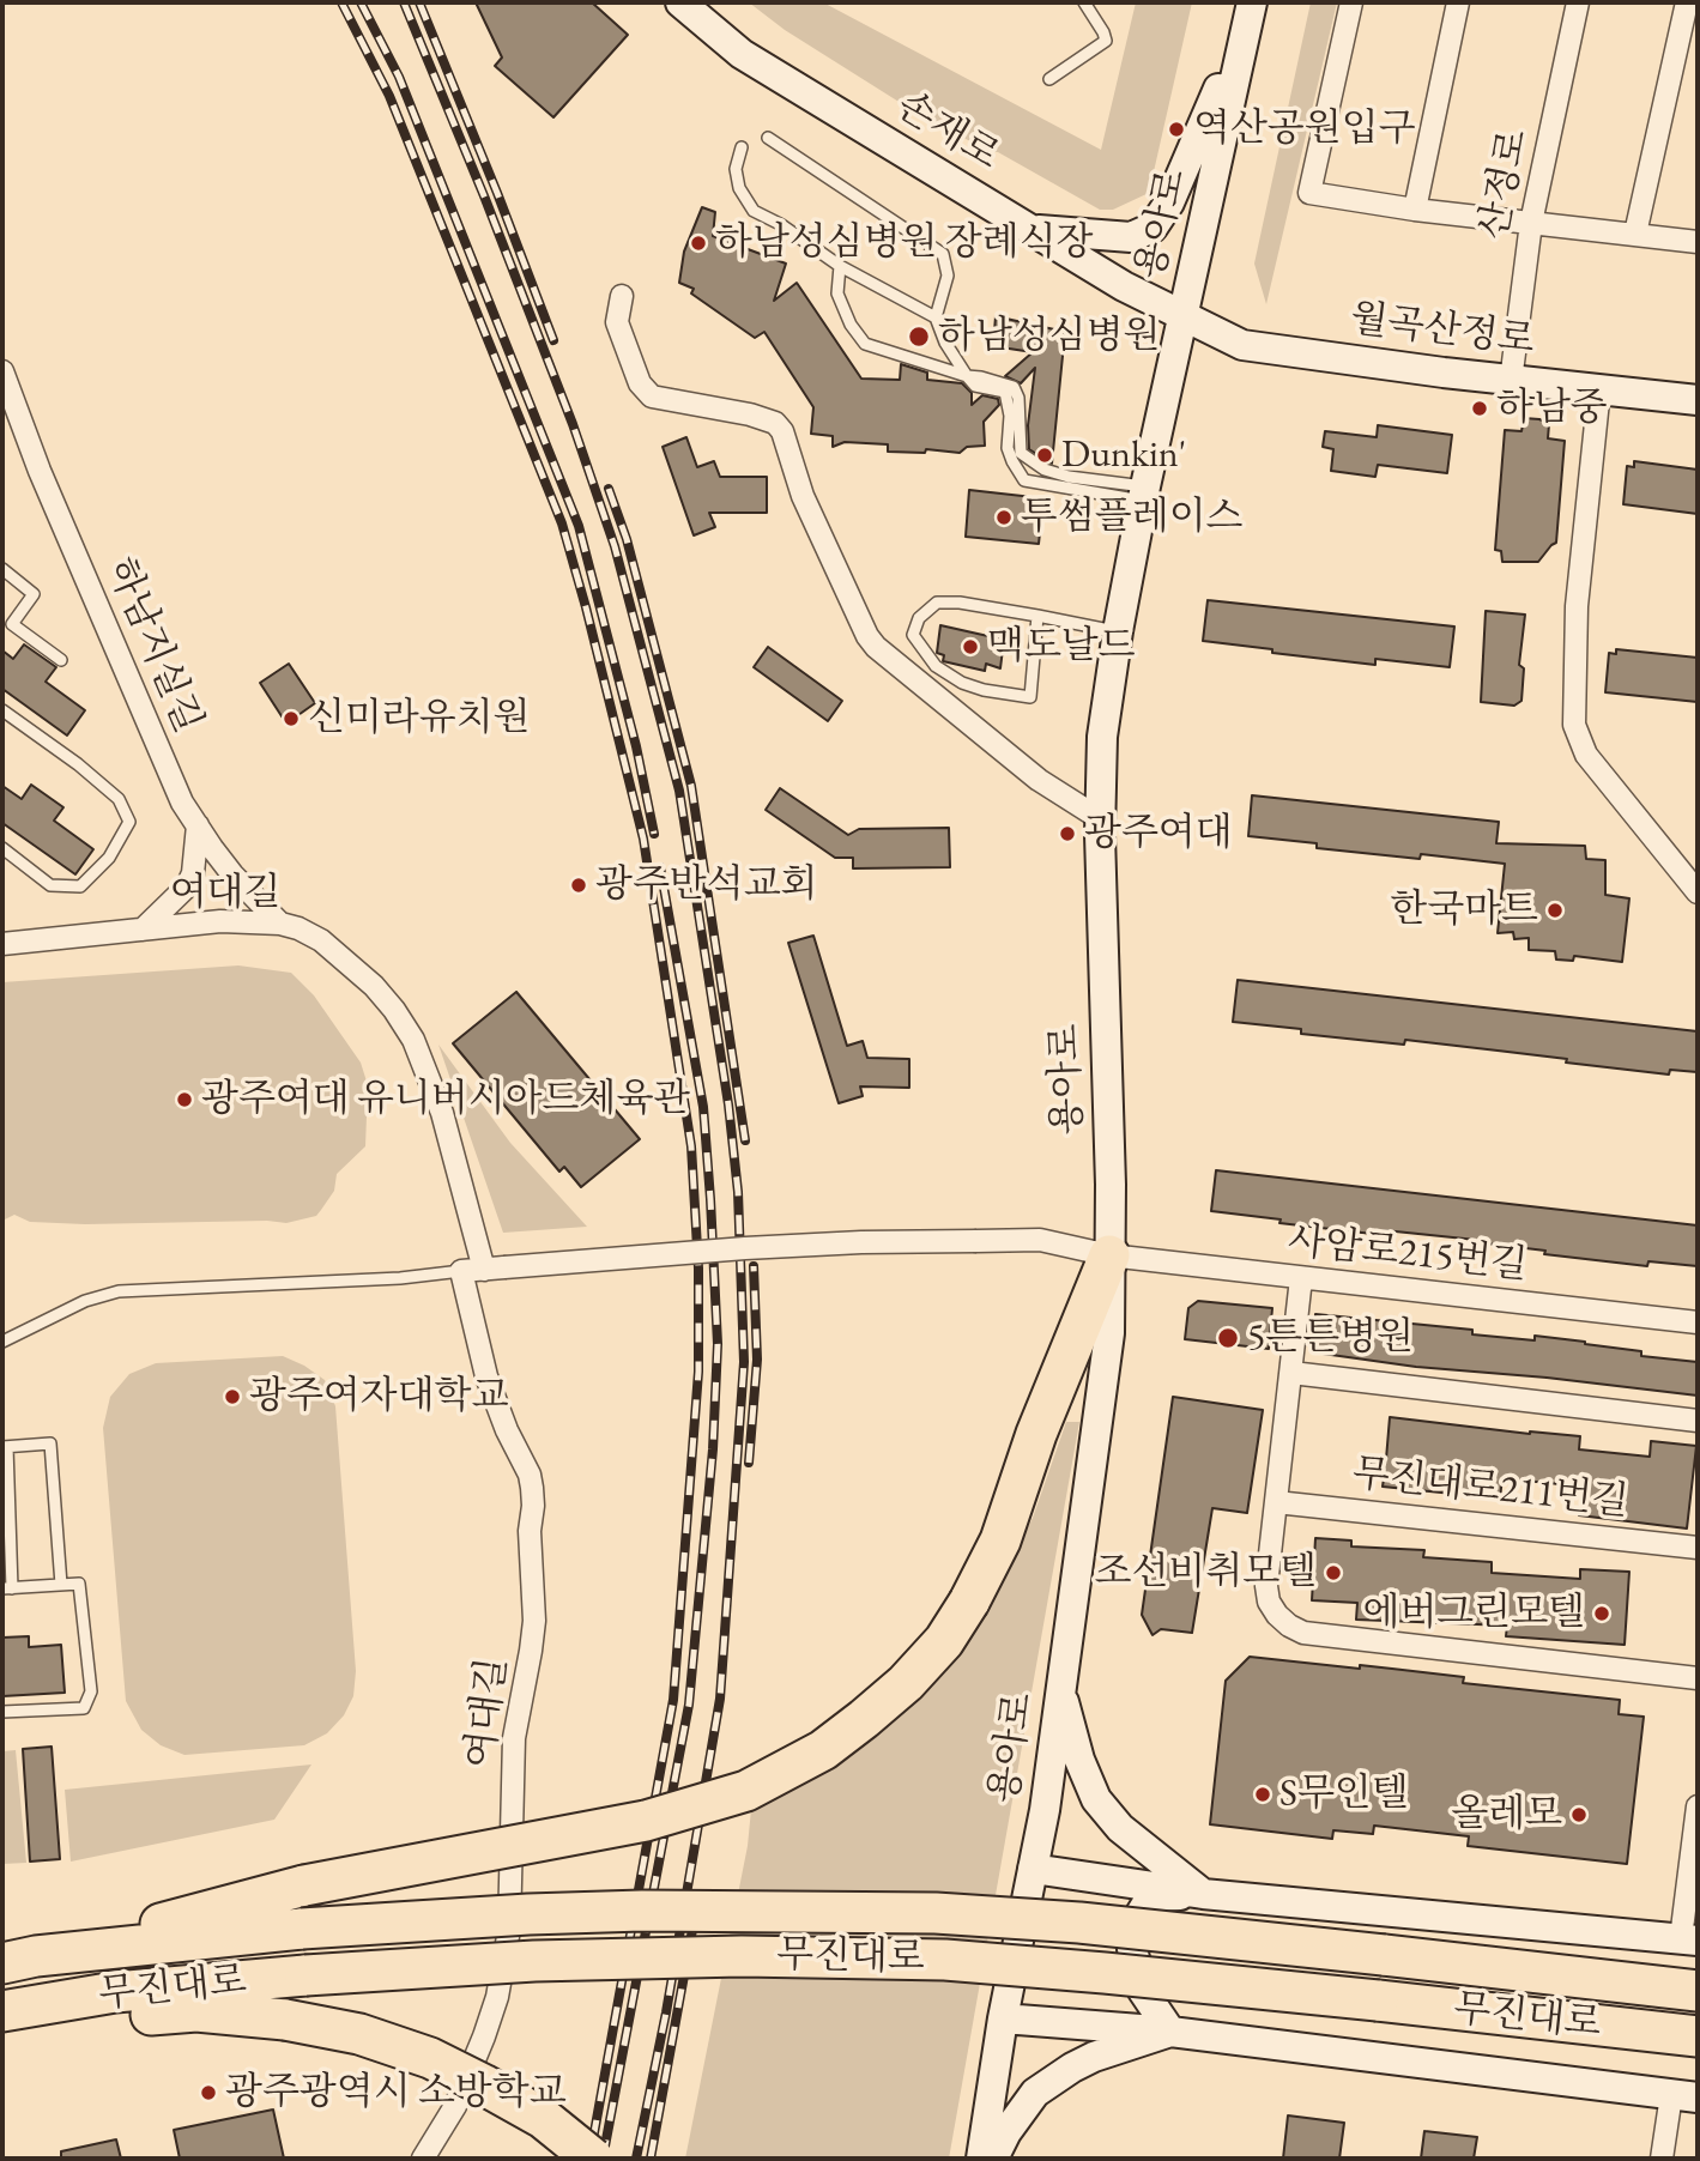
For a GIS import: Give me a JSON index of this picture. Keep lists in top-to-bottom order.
{
  "streets": {
    "highway": ["무진대로"],
    "main road": ["손재로", "용아로", "월곡산정로"],
    "street": [
      "산정로",
      "하남지실길",
      "여대길",
      "사암로215번길",
      "무진대로211번길"
    ]
  },
  "crossings": [
    ["손재로", "용아로"],
    ["손재로", "월곡산정로"],
    ["산정로", "월곡산정로"],
    ["용아로", "월곡산정로"],
    ["용아로", "사암로215번길"],
    ["용아로", "무진대로"],
    ["하남지실길", "여대길"],
    ["여대길", "사암로215번길"]
  ],
  "places": [
    "역산공원입구",
    "하남성심병원 장례식장",
    "하남성심병원",
    "하남중",
    "Dunkin'",
    "투썸플레이스",
    "맥도날드",
    "신미라유치원",
    "광주여대",
    "광주반석교회",
    "한국마트",
    "광주여대 유니버시아드체육관",
    "5튼튼병원",
    "광주여자대학교",
    "조선비취모텔",
    "에버그린모텔",
    "S무인텔",
    "올레모",
    "광주광역시 소방학교"
  ]
}
